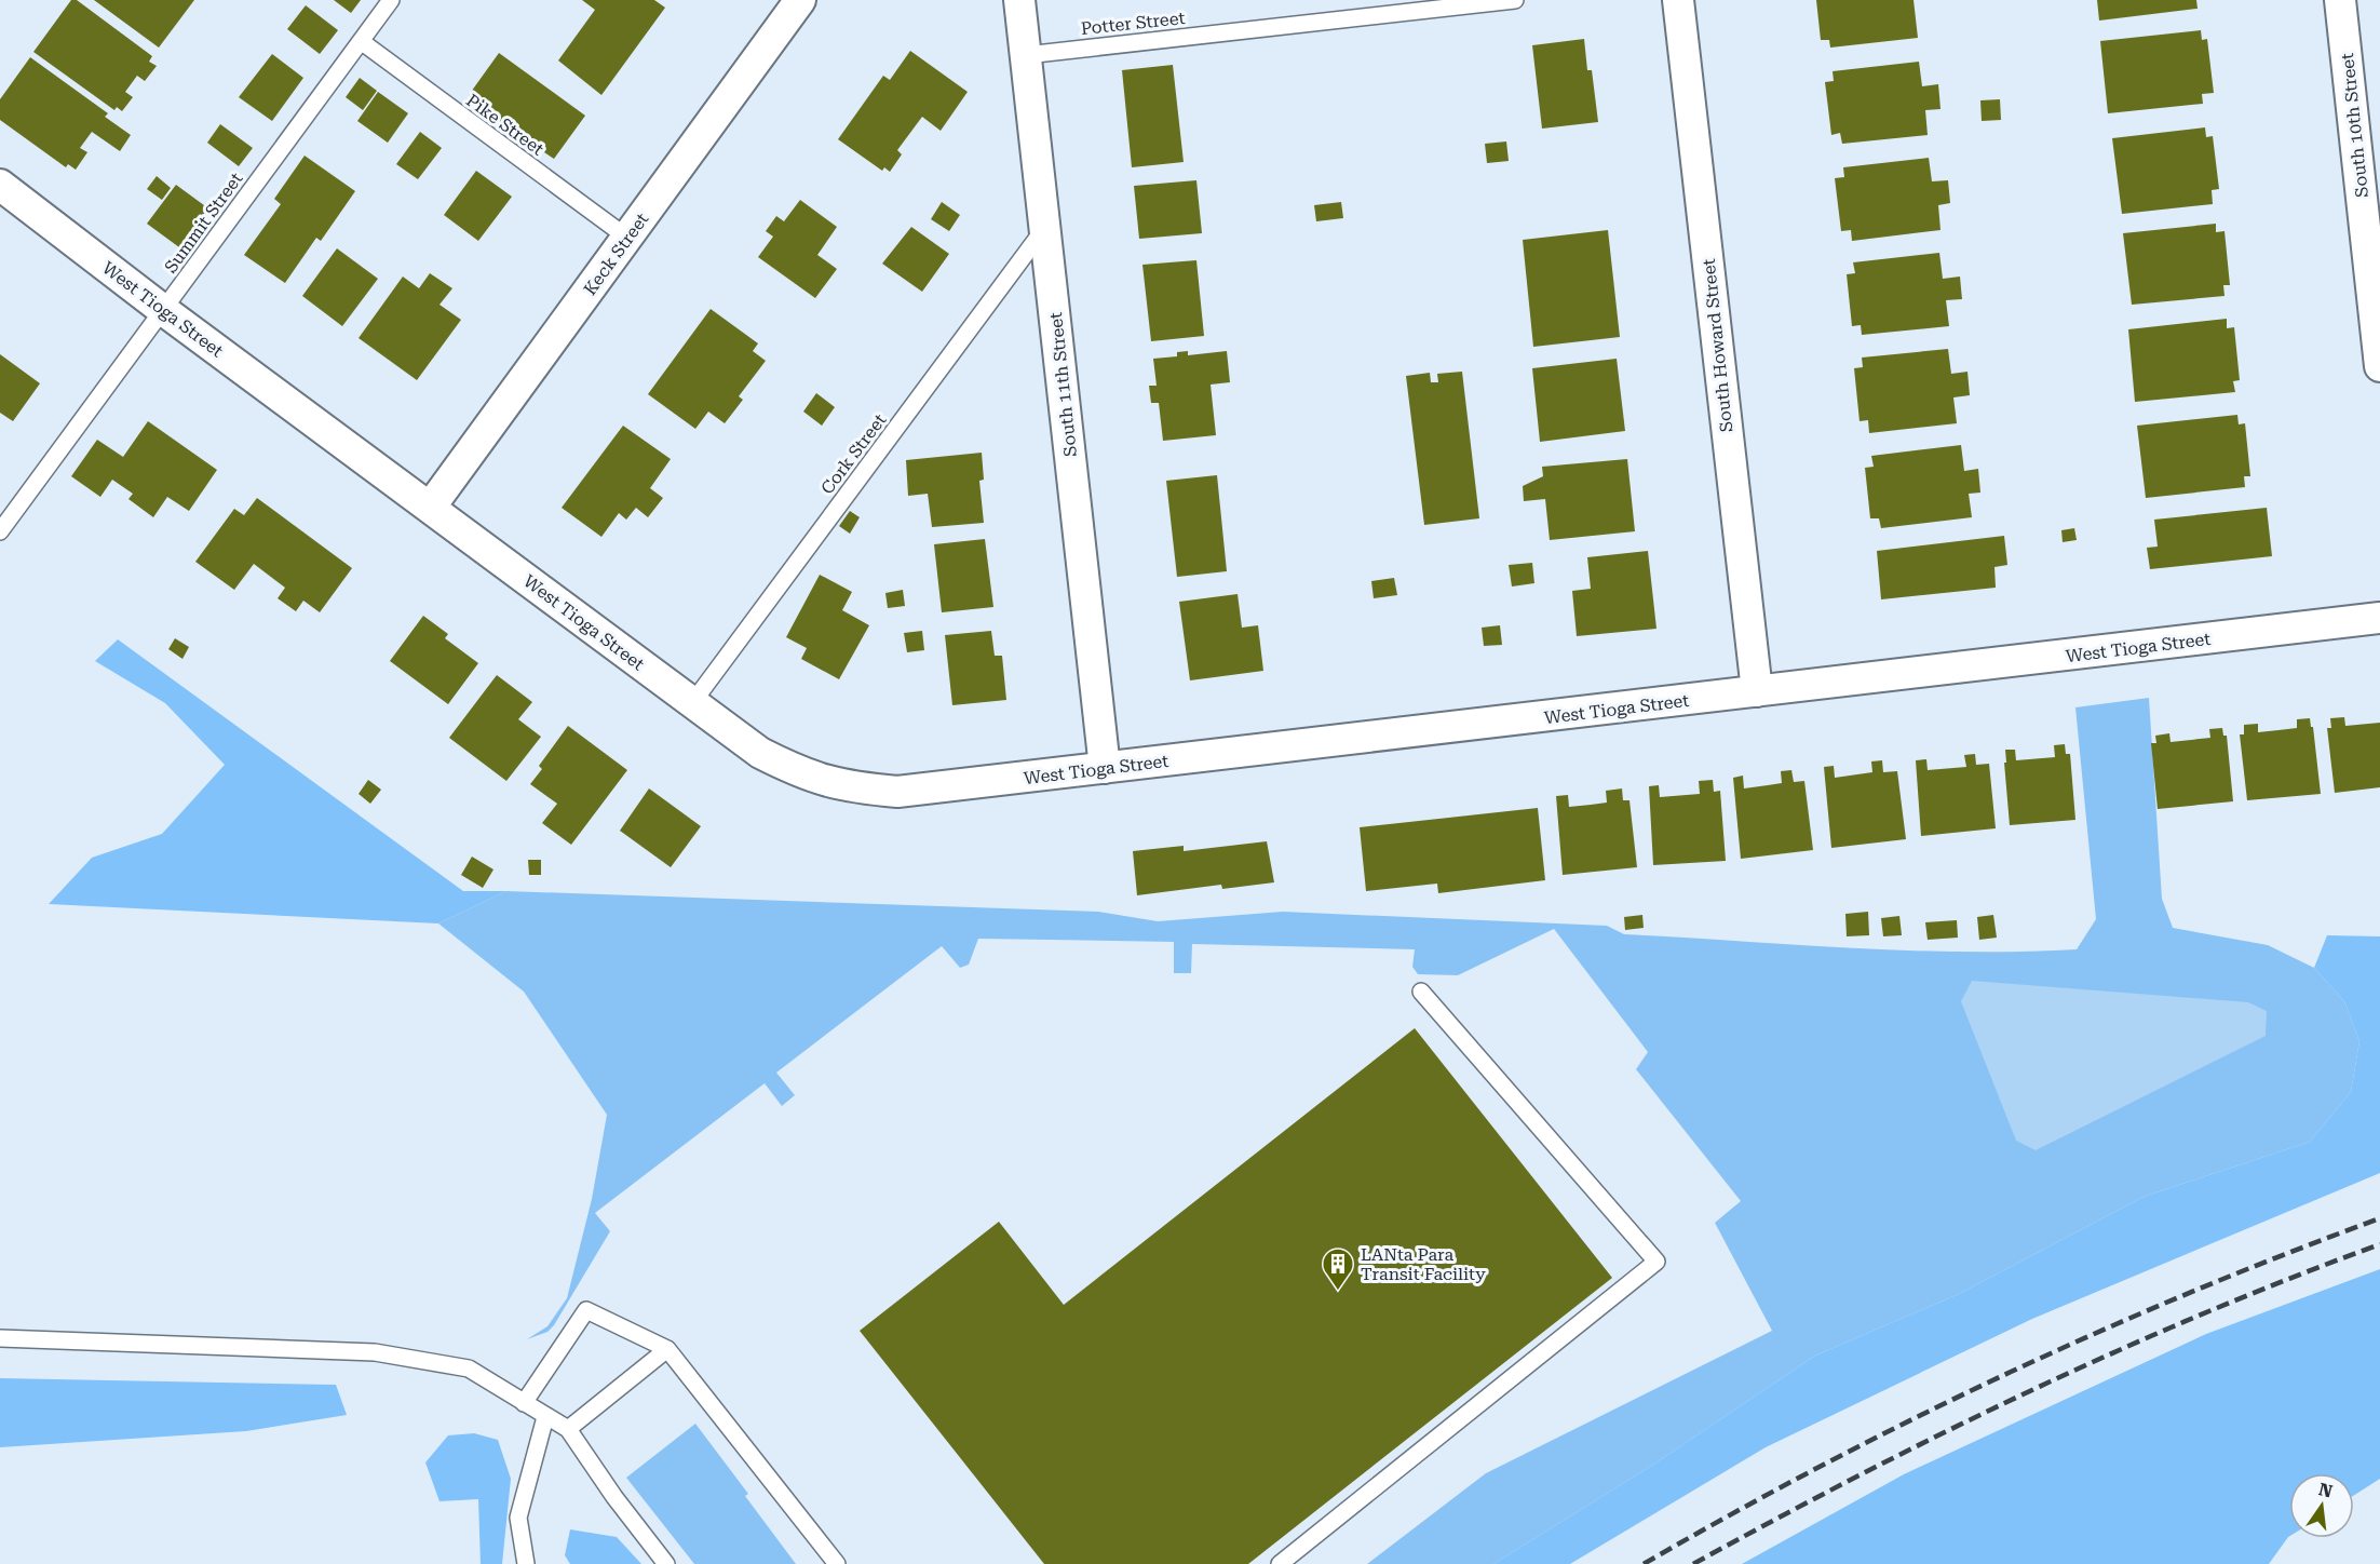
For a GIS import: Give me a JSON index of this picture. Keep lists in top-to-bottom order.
{
  "streets": {
    "street": [
      "South 10th Street",
      "Keck Street",
      "West Tioga Street",
      "South Howard Street",
      "South 11th Street"
    ],
    "lane": [
      "Potter Street",
      "Pike Street",
      "Summit Street",
      "Cork Street"
    ]
  },
  "crossings": [
    ["Potter Street", "South 11th Street"],
    ["Pike Street", "Summit Street"],
    ["Pike Street", "Keck Street"],
    ["Summit Street", "West Tioga Street"],
    ["Keck Street", "West Tioga Street"],
    ["West Tioga Street", "South Howard Street"],
    ["West Tioga Street", "South 11th Street"],
    ["West Tioga Street", "Cork Street"],
    ["South 11th Street", "Cork Street"]
  ],
  "places": {
    "building": ["LANta Para Transit Facility"]
  },
  "north": "top"
}
